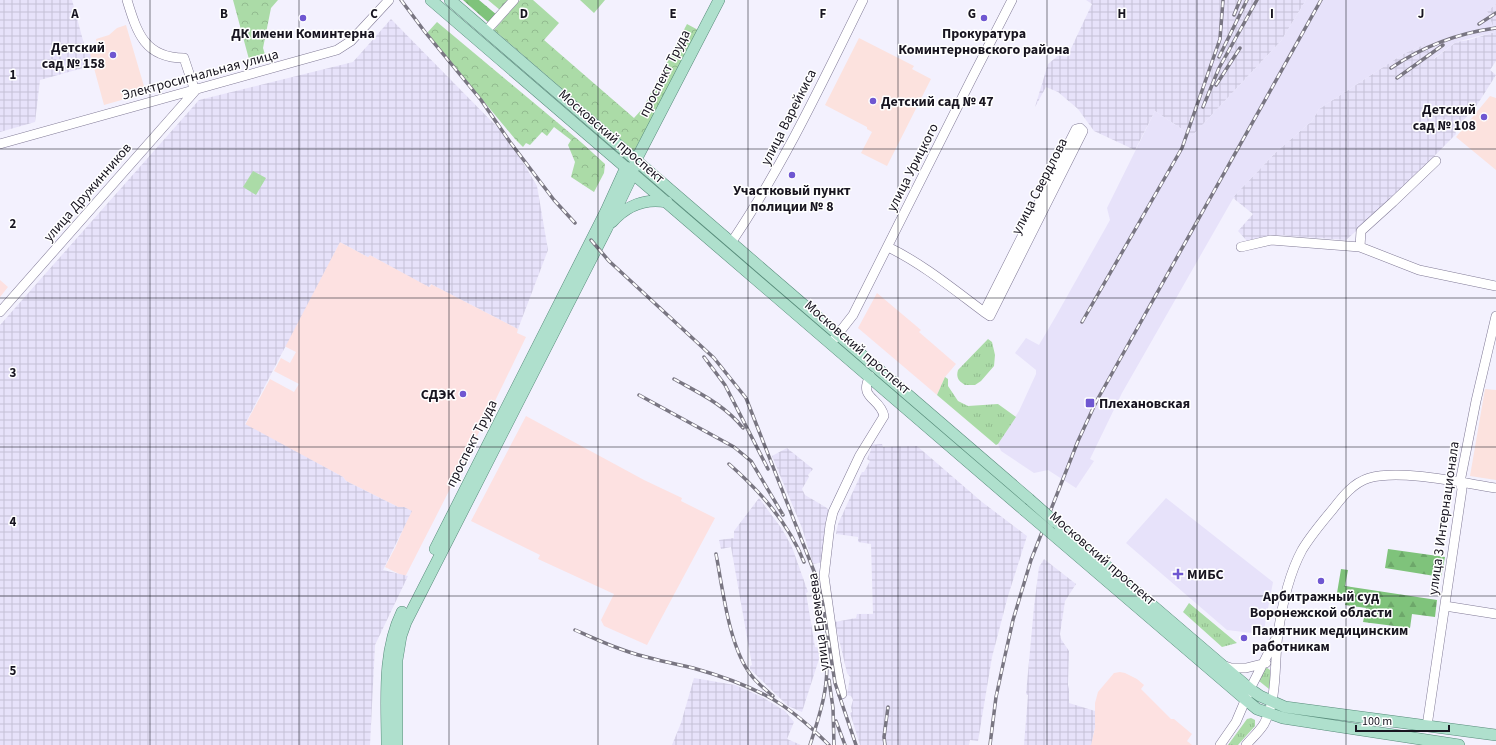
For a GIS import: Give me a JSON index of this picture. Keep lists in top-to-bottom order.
{
  "streets": {
    "main road": ["проспект Труда", "Московский проспект"],
    "street": [
      "Электросигнальная улица",
      "улица Варейкиса",
      "улица Урицкого",
      "улица Свердлова",
      "улица Дружинников",
      "улица 3 Интернационала",
      "улица Еремеева"
    ]
  },
  "crossings": [
    ["проспект Труда", "Московский проспект"],
    ["Электросигнальная улица", "улица Дружинников"],
    ["улица Варейкиса", "Московский проспект"],
    ["Московский проспект", "улица Урицкого"],
    ["Московский проспект", "улица 3 Интернационала"],
    ["Московский проспект", "улица Еремеева"]
  ],
  "places": {
    "other": [
      "ДК имени Коминтерна",
      "Прокуратура Коминтерновского района",
      "Детский сад № 158",
      "Детский сад № 47",
      "Детский сад № 108",
      "Участковый пункт полиции № 8",
      "СДЭК",
      "Арбитражный суд Воронежской области",
      "Памятник медицинским работникам"
    ],
    "transit": ["Плехановская"],
    "health": ["МИБС"]
  },
  "scale_bar": "100 m",
  "grid": {
    "columns": [
      "A",
      "B",
      "C",
      "D",
      "E",
      "F",
      "G",
      "H",
      "I",
      "J"
    ],
    "rows": [
      "1",
      "2",
      "3",
      "4",
      "5"
    ]
  }
}
